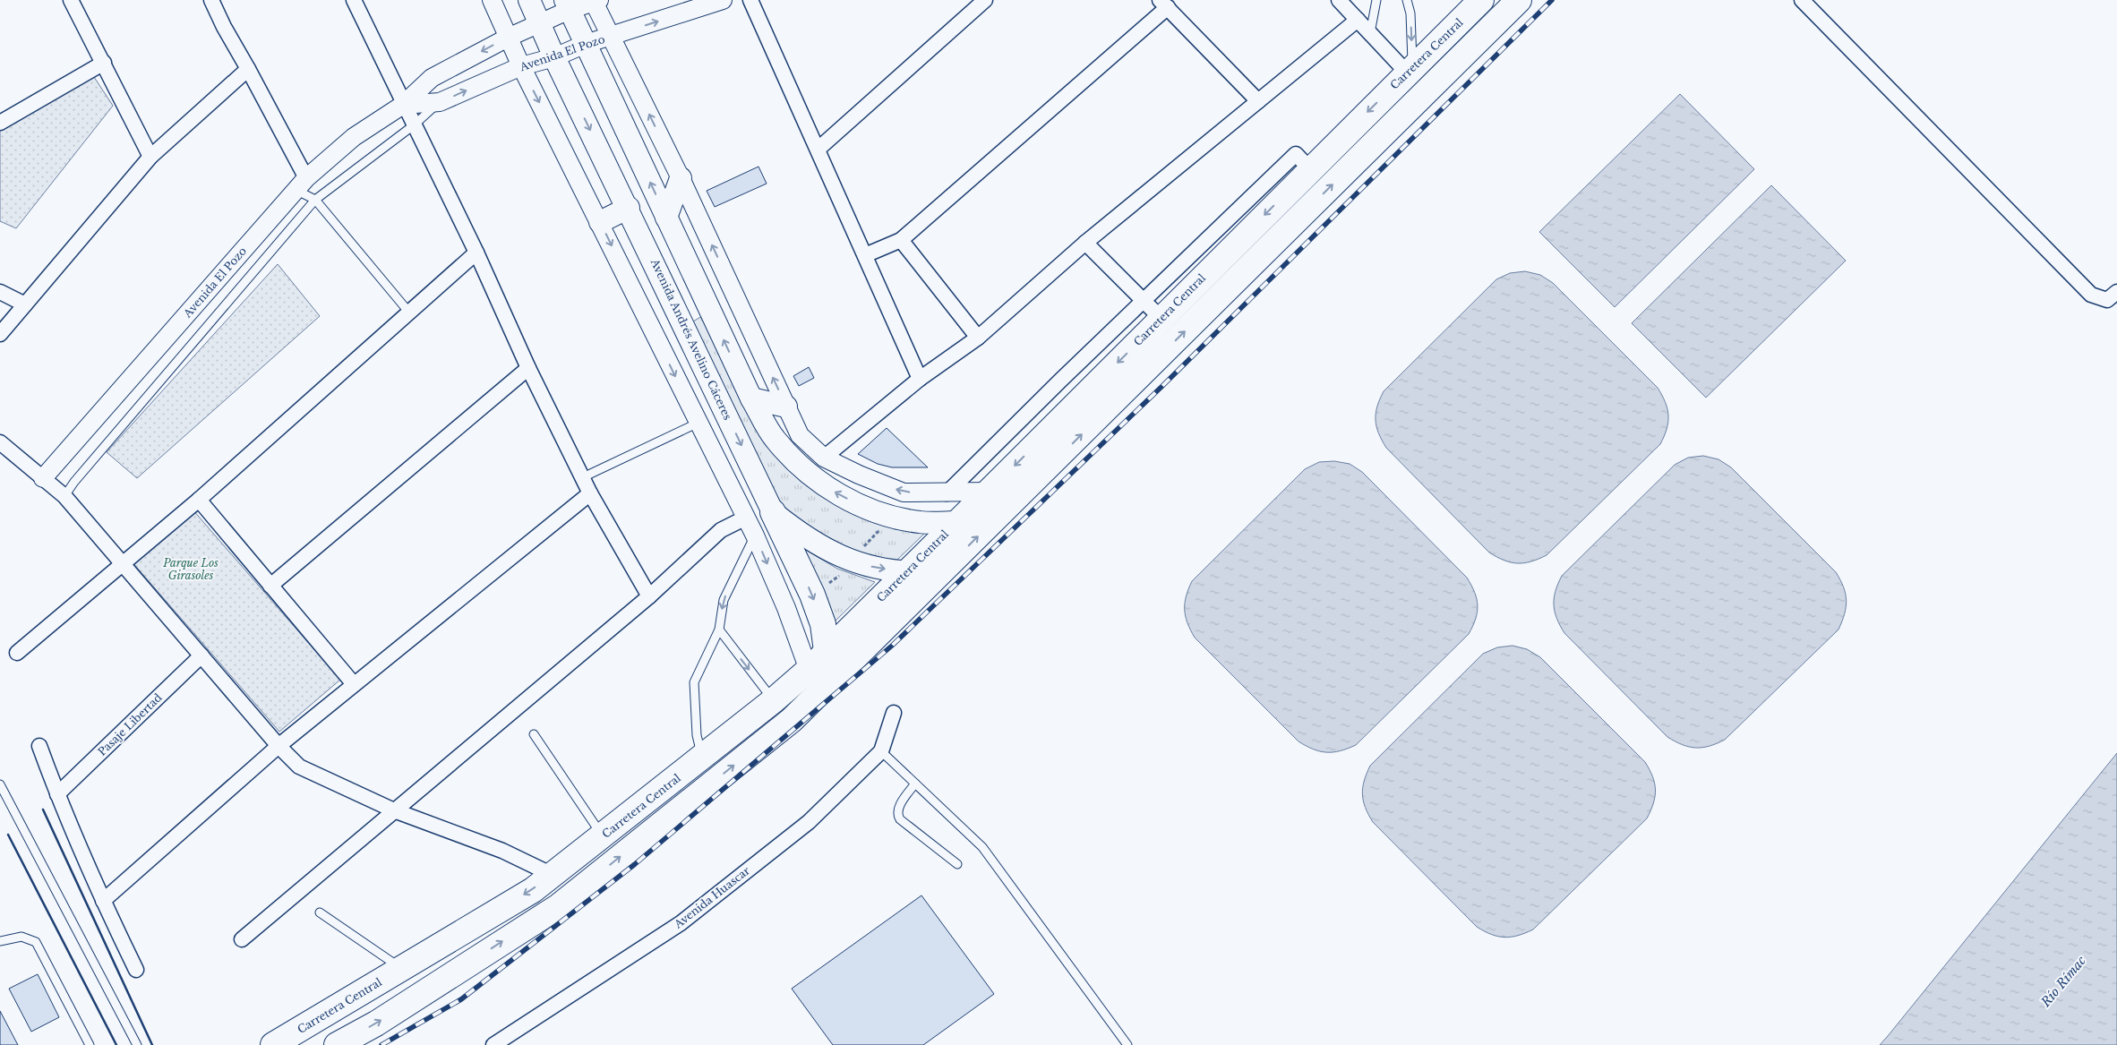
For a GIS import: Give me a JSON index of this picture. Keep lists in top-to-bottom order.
{
  "streets": {
    "highway": ["Carretera Central"],
    "main road": ["Avenida Andrés Avelino Cáceres"],
    "street": ["Avenida El Pozo", "Pasaje Libertad", "Avenida Huascar"]
  },
  "crossings": [
    ["Avenida El Pozo", "Avenida Andrés Avelino Cáceres"],
    ["Carretera Central", "Avenida Andrés Avelino Cáceres"]
  ],
  "water": ["Río Rímac"],
  "parks": ["Parque Los Girasoles"]
}
